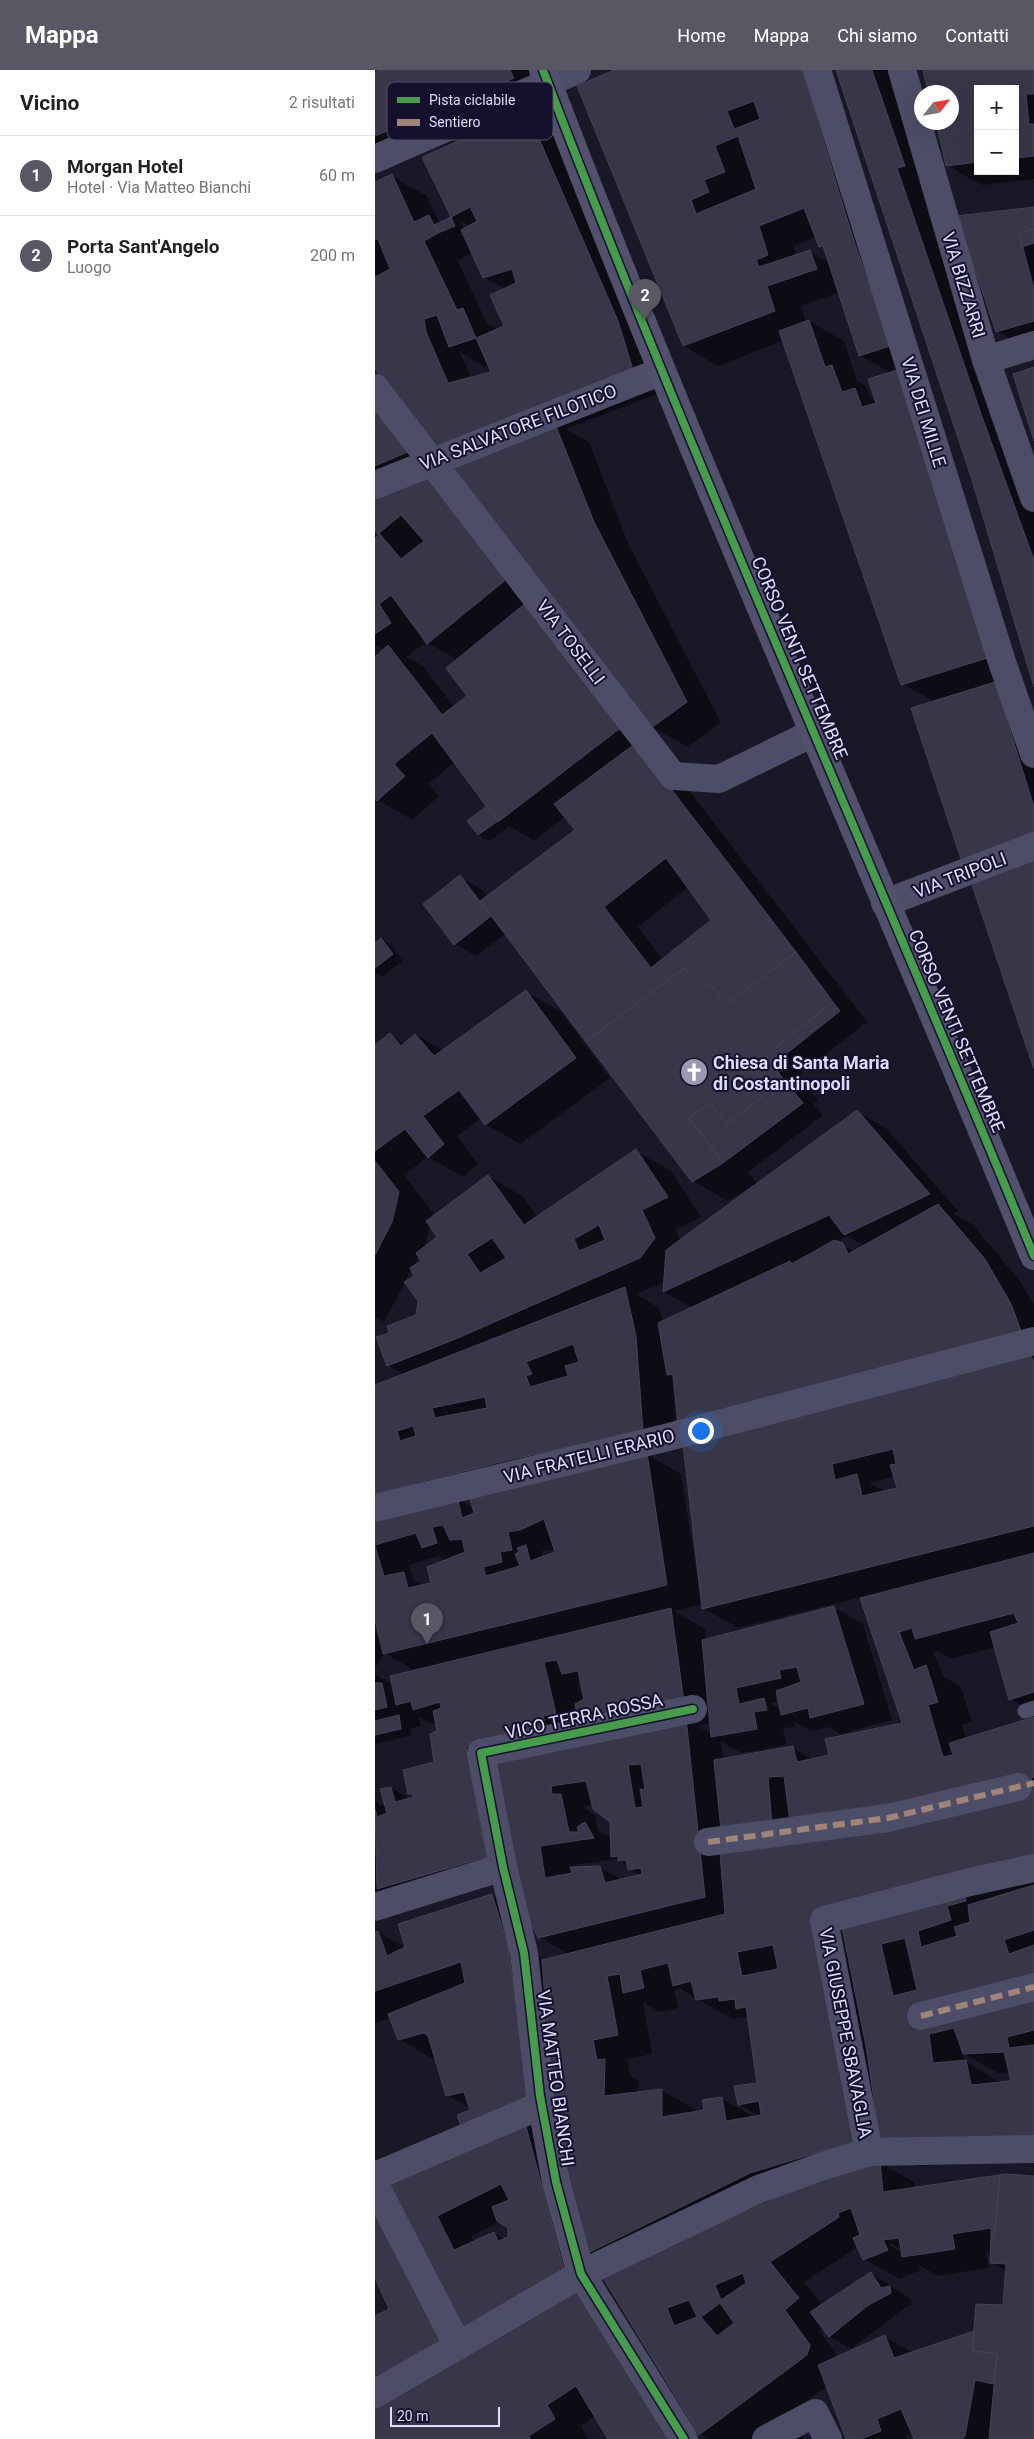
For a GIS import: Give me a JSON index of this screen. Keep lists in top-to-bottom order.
{
  "streets": {
    "street": [
      "VIA BIZZARRI",
      "VIA DEI MILLE",
      "VIA SALVATORE FILOTICO",
      "VIA TOSELLI",
      "CORSO VENTI SETTEMBRE",
      "VIA TRIPOLI",
      "VIA FRATELLI ERARIO",
      "VICO TERRA ROSSA",
      "VIA GIUSEPPE SBAVAGLIA",
      "VIA MATTEO BIANCHI"
    ]
  },
  "crossings": [
    ["VIA SALVATORE FILOTICO", "VIA TOSELLI"],
    ["VIA SALVATORE FILOTICO", "CORSO VENTI SETTEMBRE"],
    ["VIA TOSELLI", "CORSO VENTI SETTEMBRE"],
    ["CORSO VENTI SETTEMBRE", "VIA TRIPOLI"],
    ["VICO TERRA ROSSA", "VIA MATTEO BIANCHI"]
  ],
  "places": {
    "church": ["Chiesa di Santa Maria di Costantinopoli"]
  },
  "legend": ["Pista ciclabile", "Sentiero"],
  "scale_bar": "20 m",
  "north": "top right",
  "page": {
    "header": "Mappa",
    "nav": [
      "Home",
      "Mappa",
      "Chi siamo",
      "Contatti"
    ],
    "heading": ["Vicino", "2 risultati"],
    "map_buttons": ["+", "−"],
    "list": [
      {
        "mark": "1",
        "name": "Morgan Hotel",
        "note": "Hotel · Via Matteo Bianchi",
        "value": "60 m"
      },
      {
        "mark": "2",
        "name": "Porta Sant'Angelo",
        "note": "Luogo",
        "value": "200 m"
      }
    ],
    "pins": ["2", "1"],
    "scale": "20 m"
  }
}
